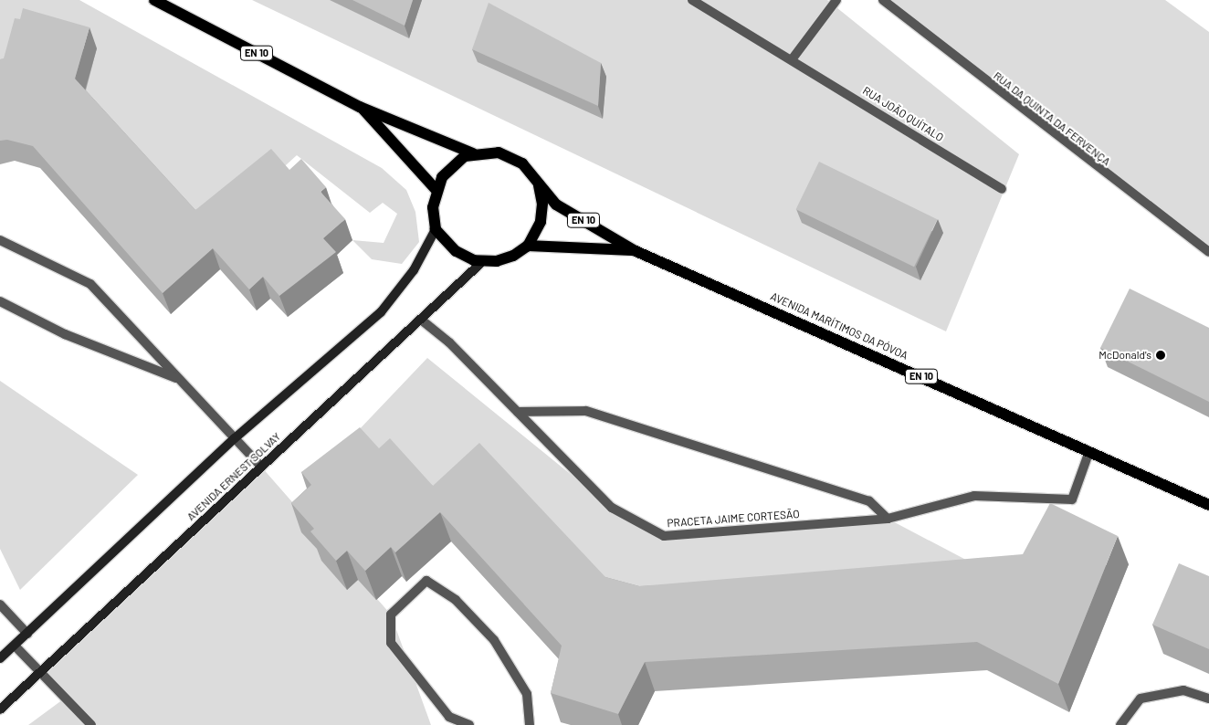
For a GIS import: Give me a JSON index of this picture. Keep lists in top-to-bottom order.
{
  "streets": {
    "main road": ["EN 10", "AVENIDA MARÍTIMOS DA PÓVOA"],
    "street": [
      "RUA JOÃO QUÍTALO",
      "RUA DA QUINTA DA FERVENÇA",
      "AVENIDA ERNEST SOLVAY",
      "PRACETA JAIME CORTESÃO"
    ]
  },
  "crossings": [
    ["AVENIDA MARÍTIMOS DA PÓVOA", "AVENIDA ERNEST SOLVAY"],
    ["AVENIDA MARÍTIMOS DA PÓVOA", "PRACETA JAIME CORTESÃO"],
    ["AVENIDA ERNEST SOLVAY", "PRACETA JAIME CORTESÃO"]
  ],
  "places": ["McDonald's"]
}
